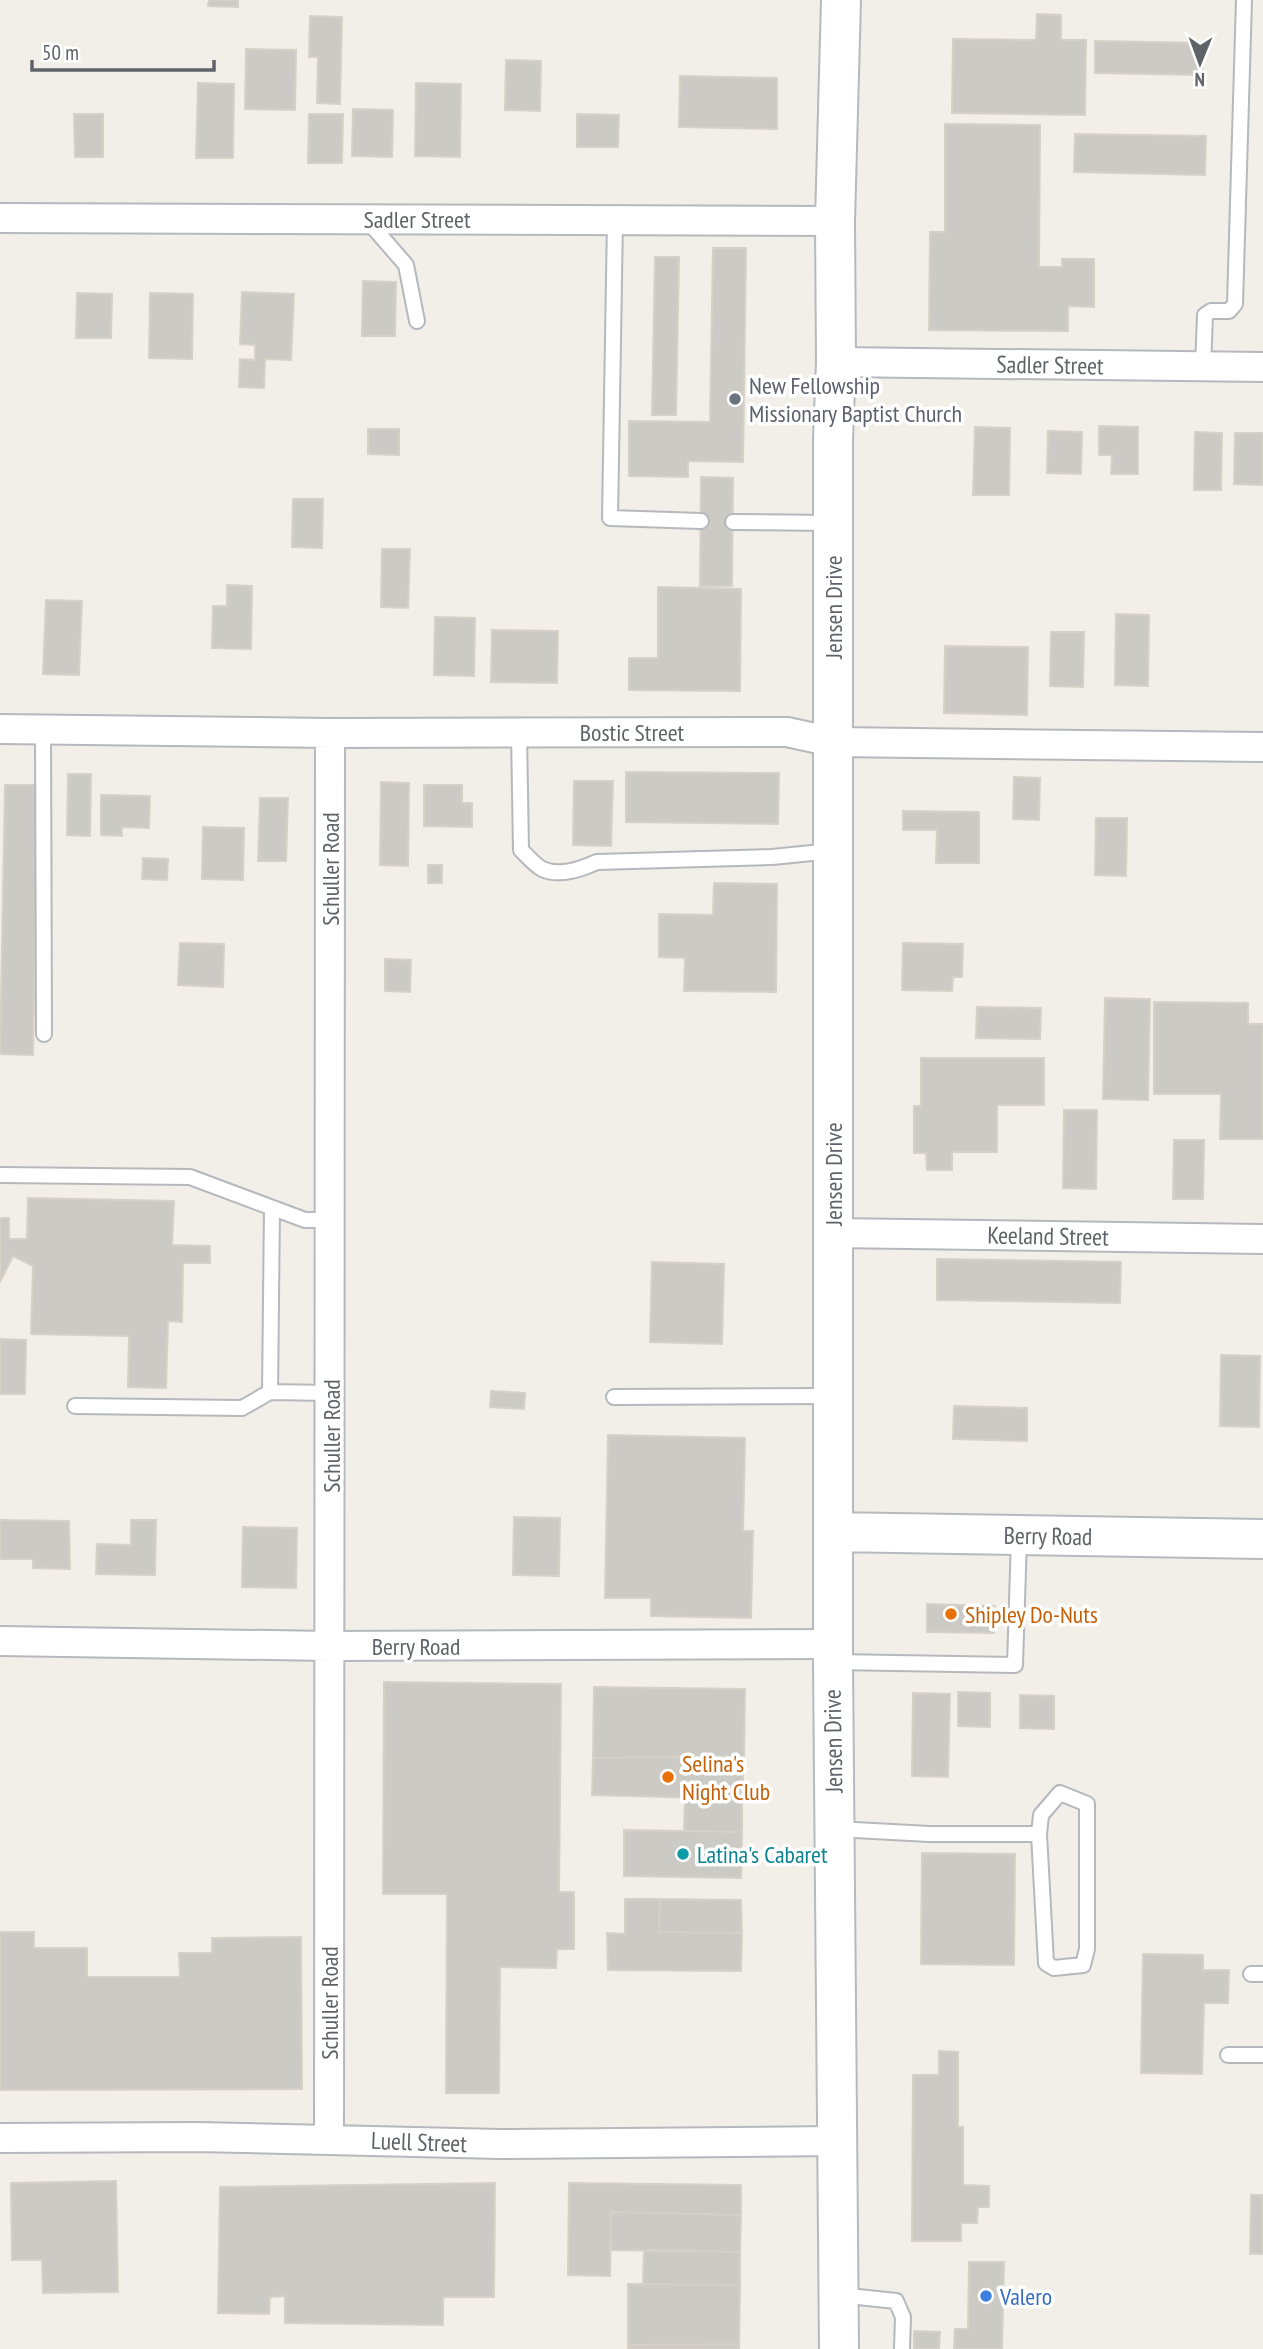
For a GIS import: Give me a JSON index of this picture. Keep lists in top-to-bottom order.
{
  "streets": {
    "main road": ["Jensen Drive", "Berry Road"],
    "street": [
      "Sadler Street",
      "Bostic Street",
      "Schuller Road",
      "Keeland Street",
      "Luell Street"
    ]
  },
  "crossings": [
    ["Sadler Street", "Jensen Drive"],
    ["Jensen Drive", "Bostic Street"],
    ["Jensen Drive", "Keeland Street"],
    ["Jensen Drive", "Berry Road"],
    ["Jensen Drive", "Luell Street"],
    ["Bostic Street", "Schuller Road"],
    ["Schuller Road", "Berry Road"],
    ["Schuller Road", "Luell Street"]
  ],
  "places": [
    "New Fellowship Missionary Baptist Church",
    "Shipley Do-Nuts",
    "Selina's Night Club",
    "Latina's Cabaret",
    "Valero"
  ],
  "scale_bar": "50 m",
  "north": "bottom"
}
